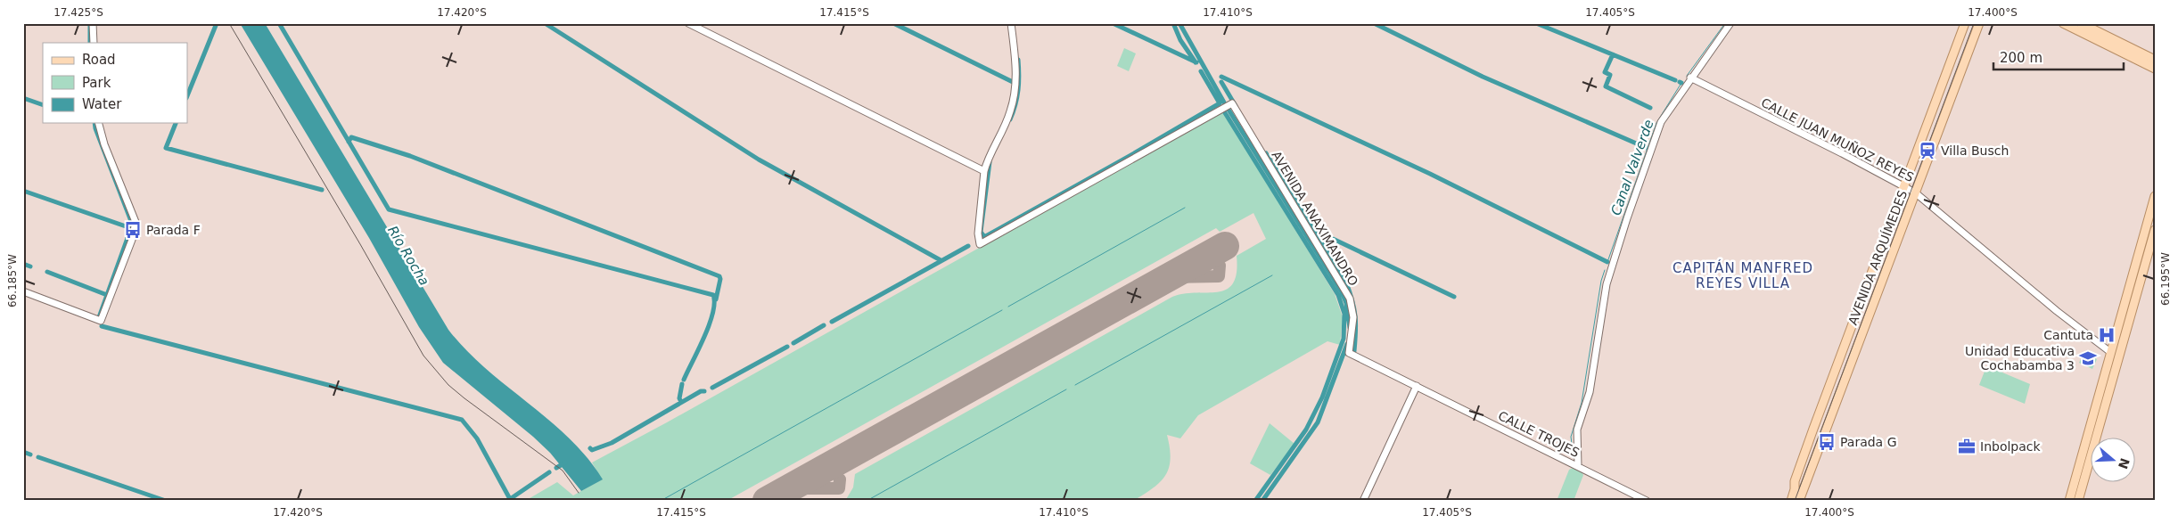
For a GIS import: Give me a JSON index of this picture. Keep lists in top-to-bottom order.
{
  "streets": {
    "main road": ["AVENIDA ARQUÍMEDES"],
    "street": ["CALLE JUAN MUÑOZ REYES", "AVENIDA ANAXIMANDRO", "CALLE TROJES"]
  },
  "crossings": [
    ["CALLE JUAN MUÑOZ REYES", "AVENIDA ARQUÍMEDES"],
    ["AVENIDA ANAXIMANDRO", "CALLE TROJES"]
  ],
  "districts": ["CAPITÁN MANFRED REYES VILLA"],
  "water": ["Canal Valverde", "Río Rocha"],
  "places": {
    "station": ["Villa Busch"],
    "bus stop": ["Parada F", "Parada G"],
    "hospital": ["Cantuta"],
    "school or university": ["Unidad Educativa Cochabamba 3"],
    "office": ["Inbolpack"]
  },
  "legend": ["Road", "Park", "Water"],
  "scale_bar": "200 m",
  "north": "right",
  "coordinates": [
    "17.425°S",
    "17.420°S",
    "17.415°S",
    "17.410°S",
    "17.405°S",
    "17.400°S",
    "66.195°W",
    "66.185°W"
  ]
}
